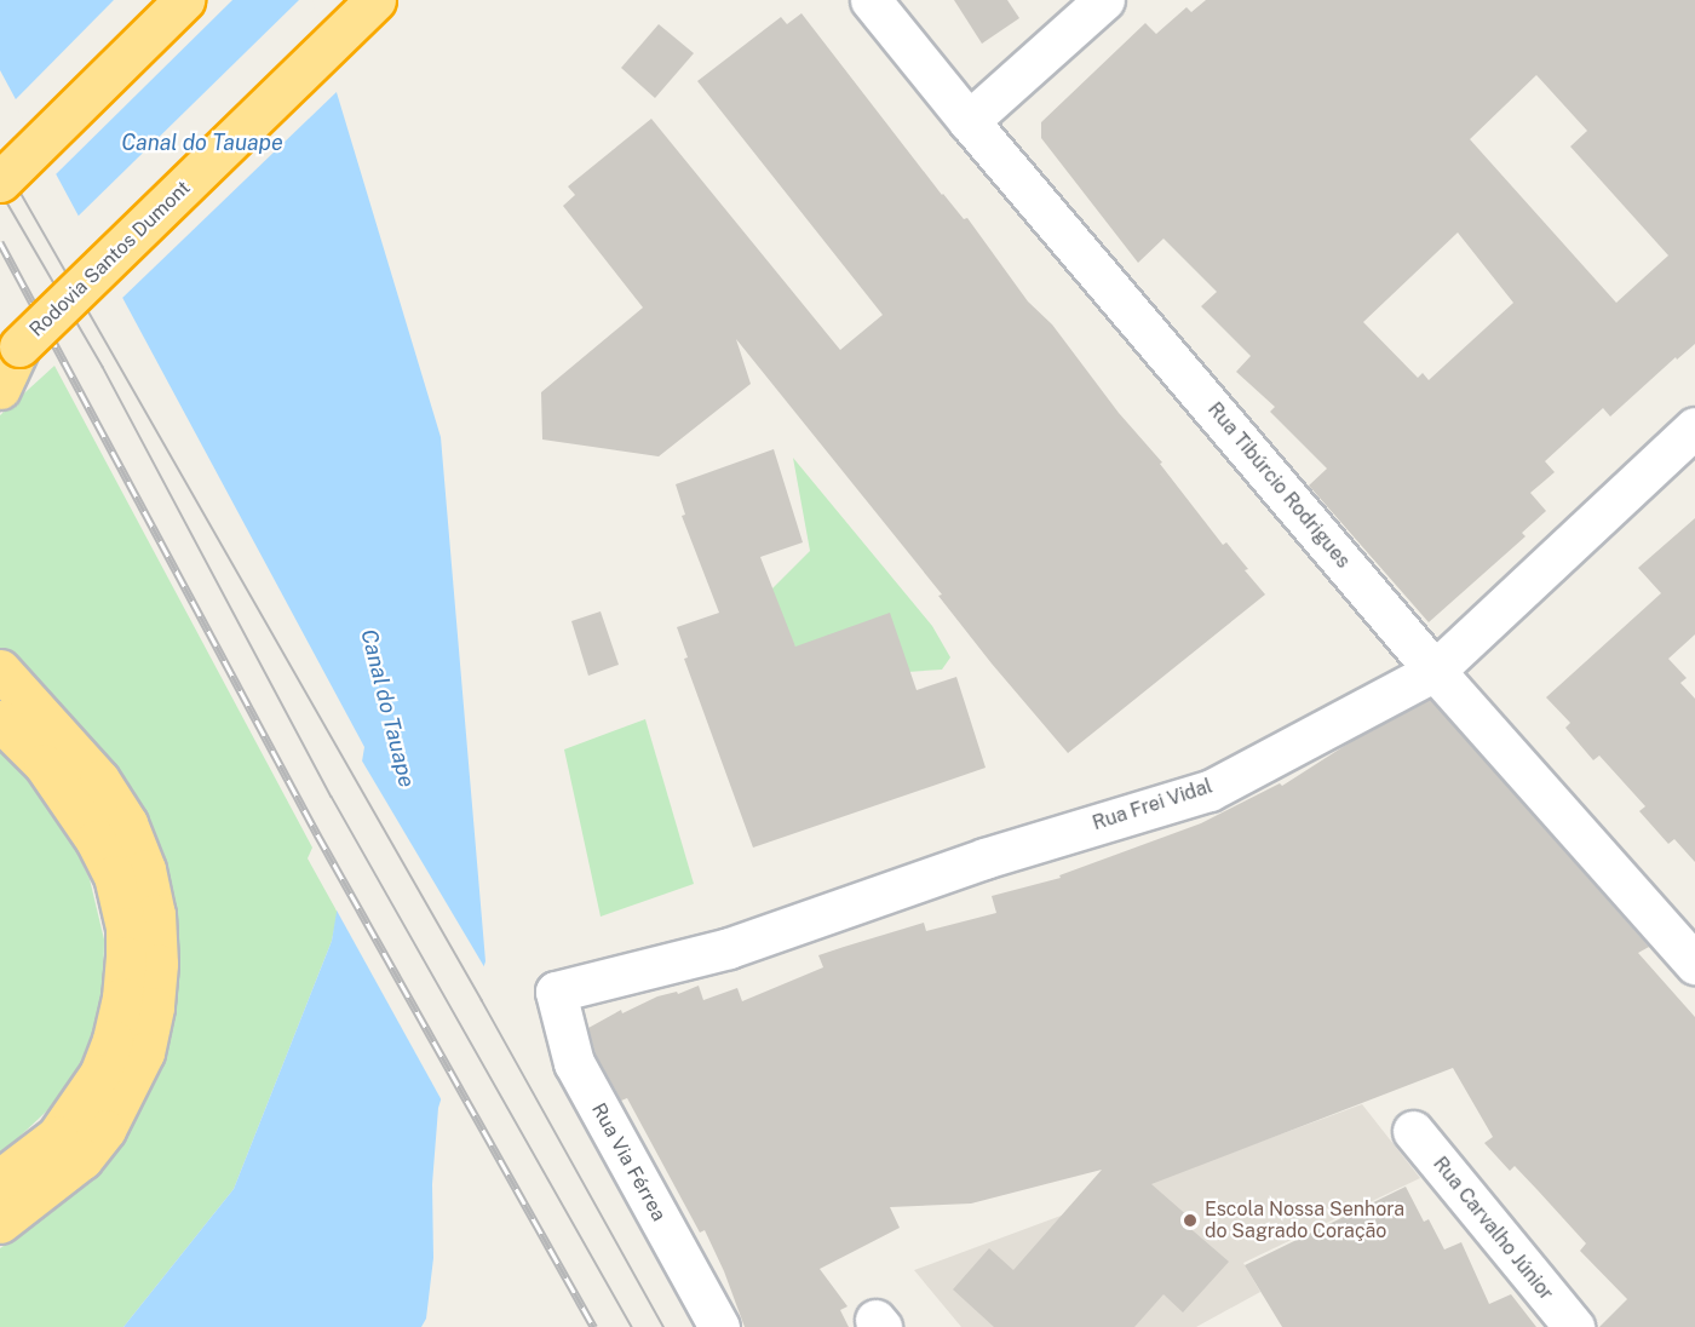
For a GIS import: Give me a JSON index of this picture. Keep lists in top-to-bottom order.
{
  "streets": {
    "highway": ["Rodovia Santos Dumont"],
    "street": [
      "Rua Tibúrcio Rodrigues",
      "Rua Frei Vidal",
      "Rua Via Férrea",
      "Rua Carvalho Júnior"
    ]
  },
  "crossings": [
    ["Rua Tibúrcio Rodrigues", "Rua Frei Vidal"],
    ["Rua Frei Vidal", "Rua Via Férrea"]
  ],
  "water": ["Canal do Tauape"],
  "places": ["Escola Nossa Senhora do Sagrado Coração"]
}
